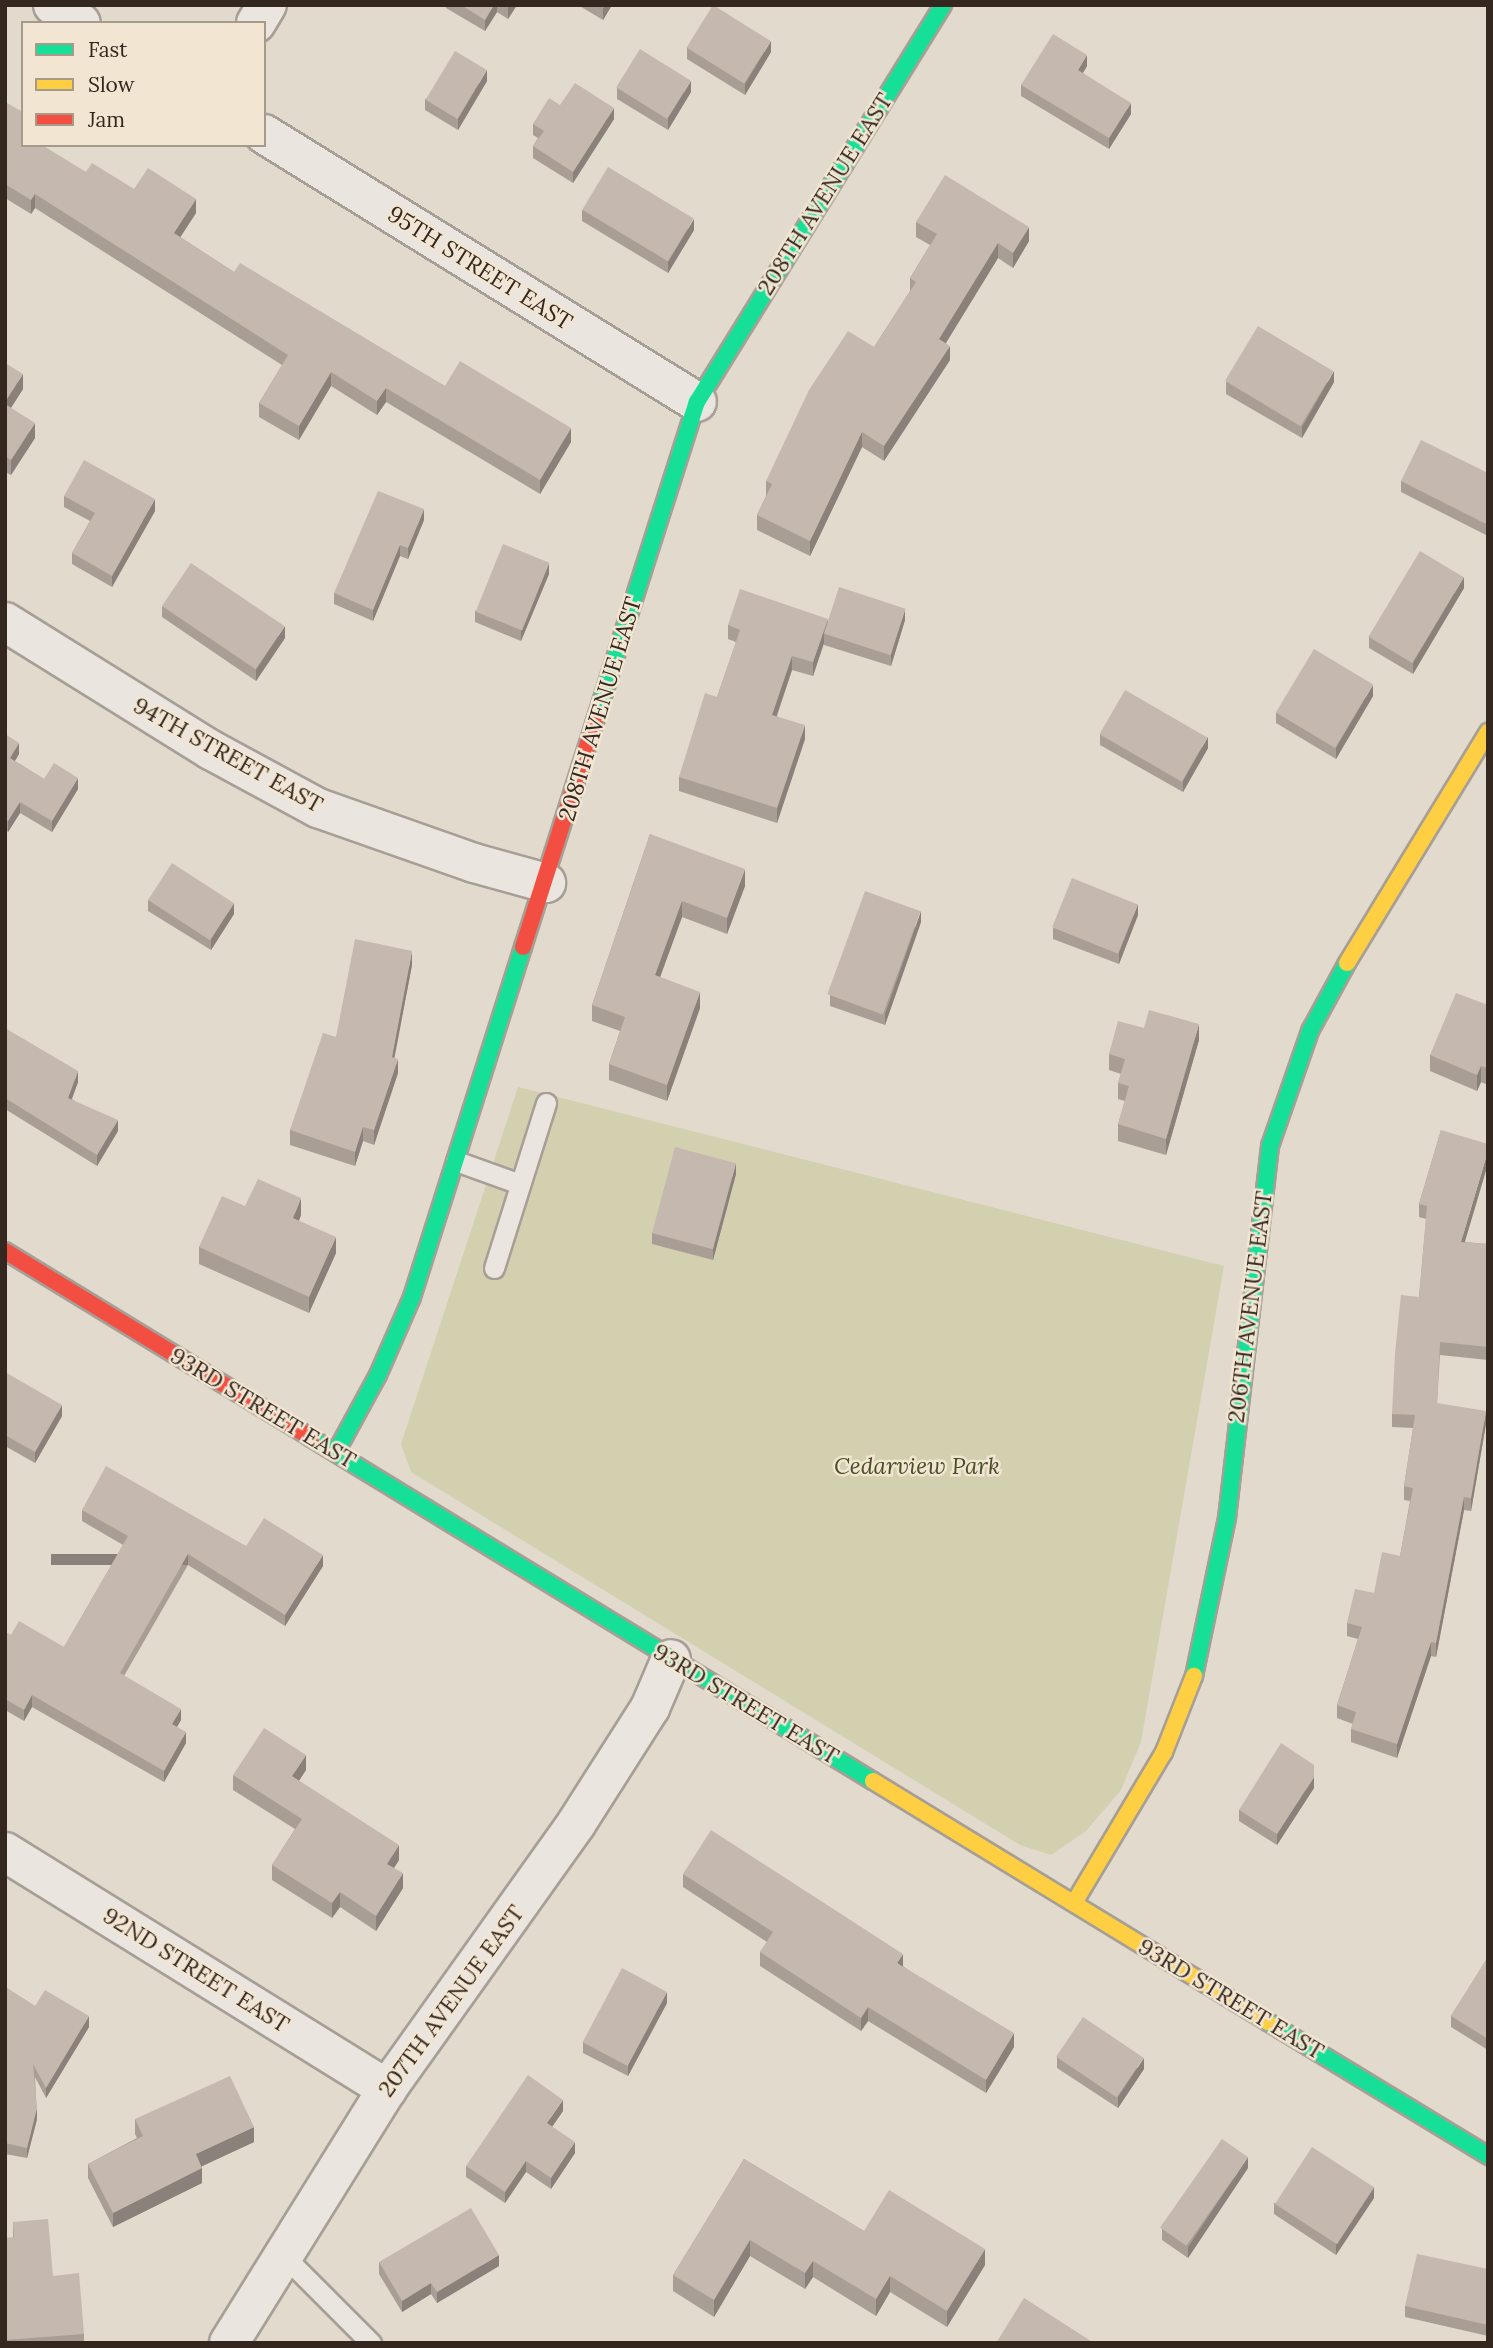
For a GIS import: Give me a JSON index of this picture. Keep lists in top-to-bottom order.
{
  "streets": {
    "street": [
      "208TH AVENUE EAST",
      "95TH STREET EAST",
      "94TH STREET EAST",
      "206TH AVENUE EAST",
      "93RD STREET EAST",
      "92ND STREET EAST",
      "207TH AVENUE EAST"
    ]
  },
  "crossings": [
    ["208TH AVENUE EAST", "95TH STREET EAST"],
    ["208TH AVENUE EAST", "94TH STREET EAST"],
    ["208TH AVENUE EAST", "93RD STREET EAST"],
    ["206TH AVENUE EAST", "93RD STREET EAST"],
    ["93RD STREET EAST", "207TH AVENUE EAST"],
    ["92ND STREET EAST", "207TH AVENUE EAST"]
  ],
  "parks": ["Cedarview Park"],
  "legend": ["Fast", "Slow", "Jam"]
}
